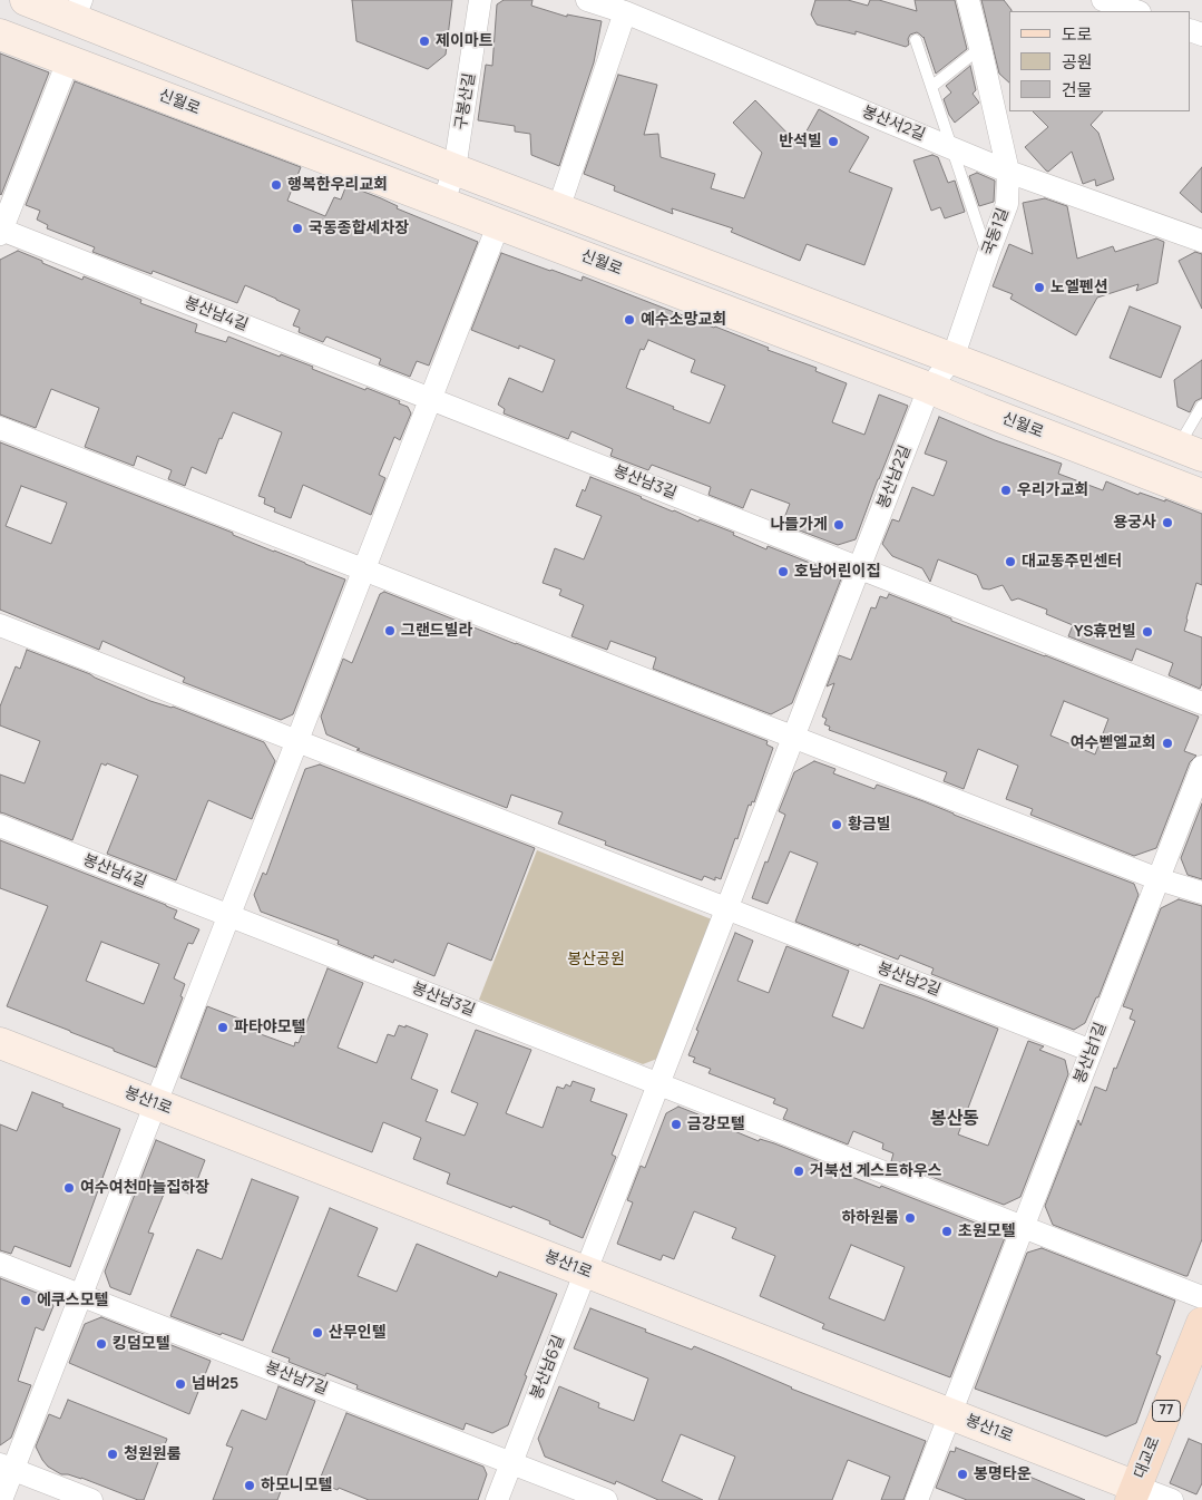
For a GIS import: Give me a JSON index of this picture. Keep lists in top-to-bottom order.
{
  "streets": {
    "main road": ["77", "대교로"],
    "street": [
      "구봉산길",
      "신월로",
      "봉산서2길",
      "국동1길",
      "봉산남4길",
      "봉산남2길",
      "봉산남3길",
      "봉산남1길",
      "봉산1로",
      "봉산남6길",
      "봉산남7길"
    ]
  },
  "crossings": [
    ["구봉산길", "신월로"],
    ["신월로", "국동1길"],
    ["신월로", "봉산남4길"],
    ["신월로", "봉산남2길"],
    ["봉산서2길", "국동1길"],
    ["국동1길", "봉산남2길"],
    ["봉산남4길", "봉산남3길"],
    ["봉산남2길", "봉산남3길"],
    ["봉산남2길", "봉산남1길"],
    ["봉산남2길", "봉산1로"],
    ["봉산남2길", "봉산남6길"],
    ["봉산남1길", "봉산1로"],
    ["봉산1로", "봉산남6길"],
    ["봉산1로", "대교로"],
    ["봉산남6길", "봉산남7길"]
  ],
  "districts": ["봉산동"],
  "parks": ["봉산공원"],
  "places": [
    "제이마트",
    "반석빌",
    "행복한우리교회",
    "국동종합세차장",
    "노엘펜션",
    "예수소망교회",
    "우리가교회",
    "용궁사",
    "나들가게",
    "대교동주민센터",
    "호남어린이집",
    "그랜드빌라",
    "YS휴먼빌",
    "여수벧엘교회",
    "황금빌",
    "파타야모텔",
    "금강모텔",
    "거북선 게스트하우스",
    "여수여천마늘집하장",
    "하하원룸",
    "초원모텔",
    "에쿠스모텔",
    "산무인텔",
    "킹덤모텔",
    "넘버25",
    "청원원룸",
    "봉명타운",
    "하모니모텔"
  ],
  "legend": ["도로", "공원", "건물"]
}
